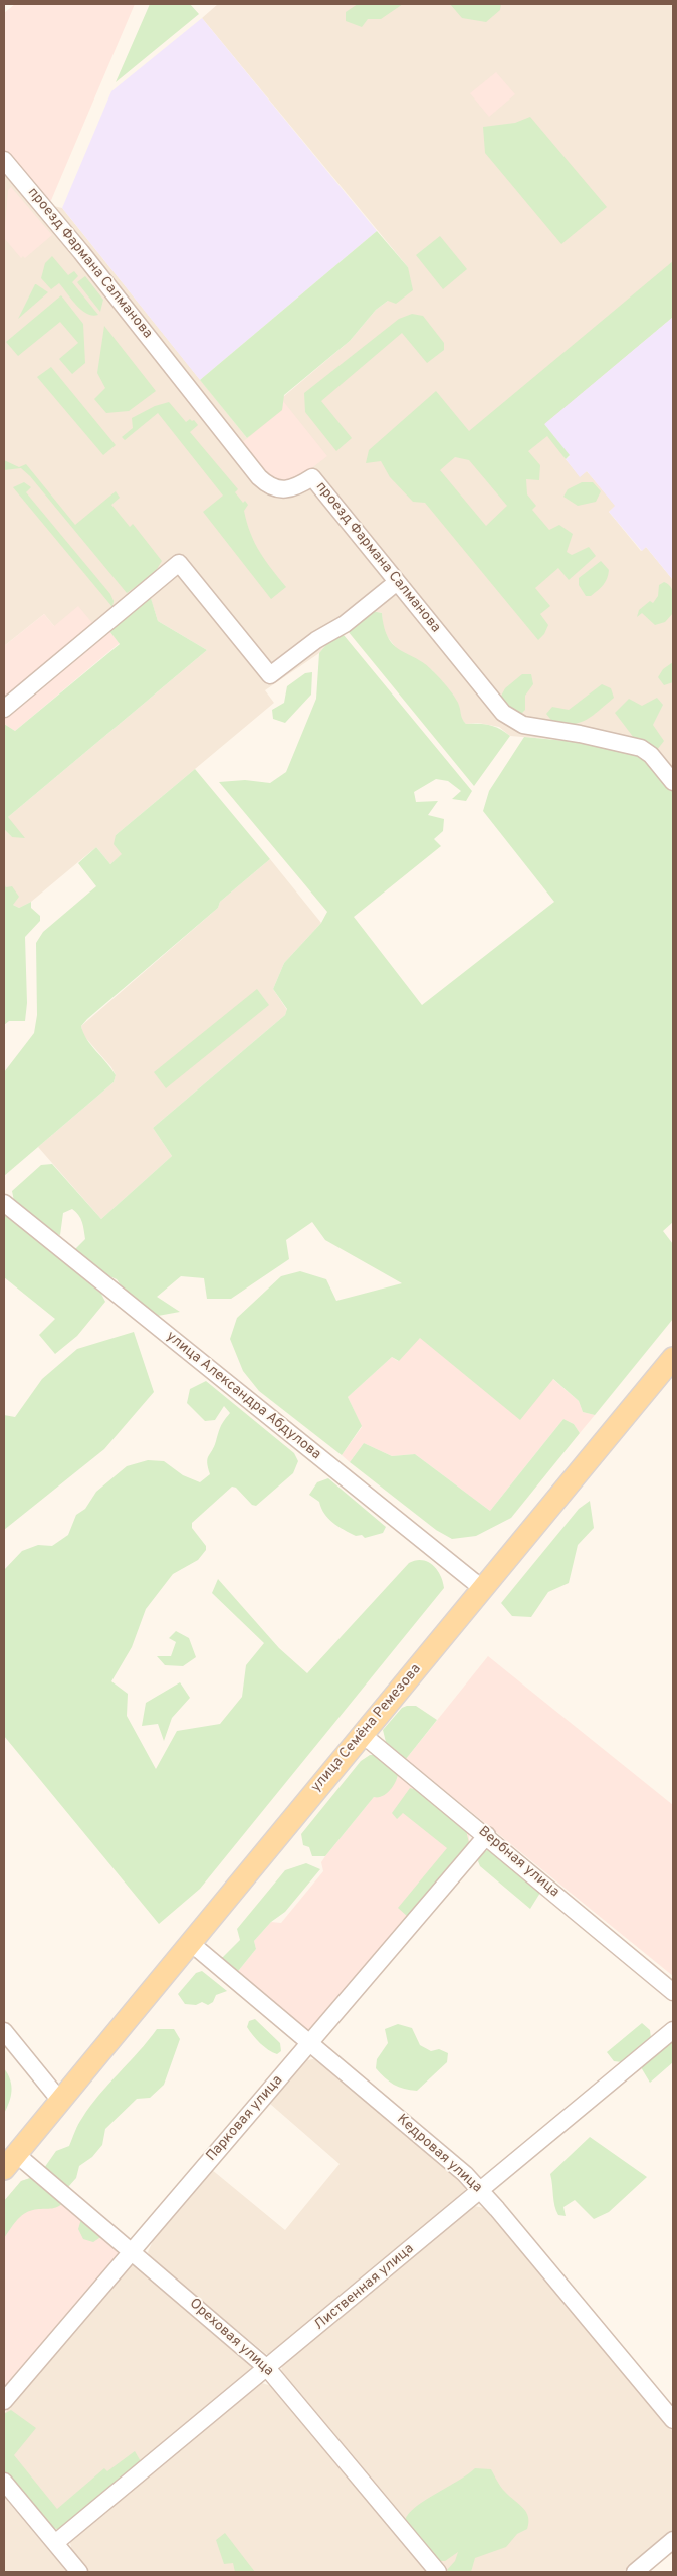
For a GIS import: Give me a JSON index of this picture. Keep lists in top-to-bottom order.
{
  "streets": {
    "main road": ["улица Семёна Ремезова"],
    "street": [
      "проезд Фармана Салманова",
      "улица Александра Абдулова",
      "Вербная улица",
      "Парковая улица",
      "Кедровая улица",
      "Лиственная улица",
      "Ореховая улица"
    ]
  },
  "crossings": [
    ["улица Александра Абдулова", "улица Семёна Ремезова"],
    ["улица Семёна Ремезова", "Вербная улица"],
    ["улица Семёна Ремезова", "Кедровая улица"],
    ["улица Семёна Ремезова", "Ореховая улица"],
    ["Вербная улица", "Парковая улица"],
    ["Парковая улица", "Кедровая улица"],
    ["Парковая улица", "Ореховая улица"],
    ["Кедровая улица", "Лиственная улица"],
    ["Лиственная улица", "Ореховая улица"]
  ]
}
